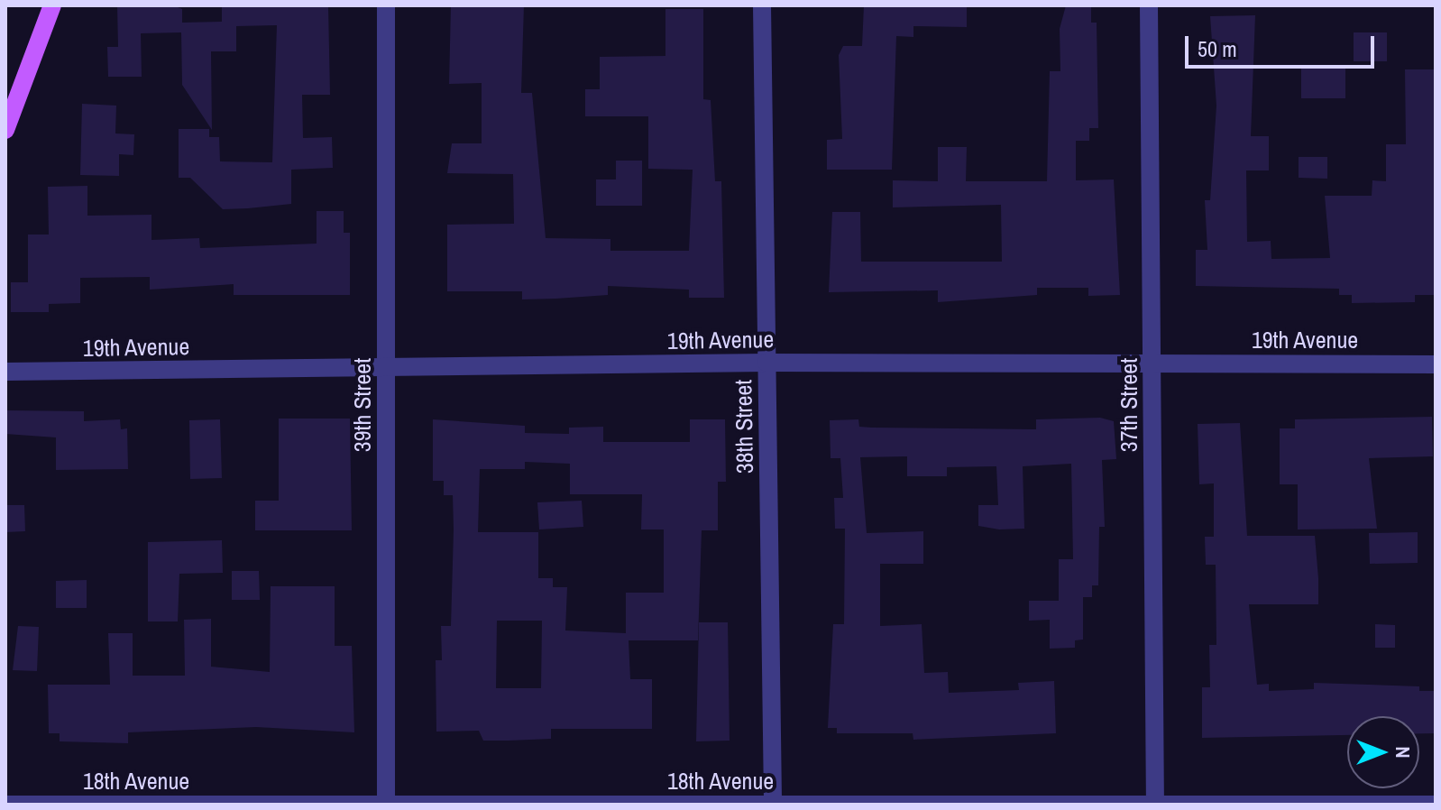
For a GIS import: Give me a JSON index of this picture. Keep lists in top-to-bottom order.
{
  "streets": {
    "street": [
      "19th Avenue",
      "39th Street",
      "37th Street",
      "38th Street",
      "18th Avenue"
    ]
  },
  "crossings": [
    ["19th Avenue", "39th Street"],
    ["19th Avenue", "37th Street"],
    ["19th Avenue", "38th Street"],
    ["39th Street", "18th Avenue"],
    ["37th Street", "18th Avenue"],
    ["38th Street", "18th Avenue"]
  ],
  "scale_bar": "50 m",
  "north": "right"
}
